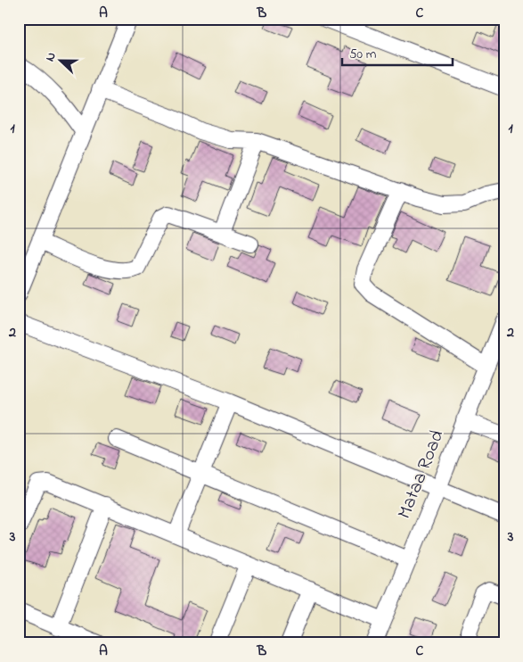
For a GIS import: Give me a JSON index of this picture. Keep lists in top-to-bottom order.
{
  "streets": {
    "street": ["Mataa Road"]
  },
  "scale_bar": "50 m",
  "north": "left",
  "grid": {
    "columns": ["A", "B", "C"],
    "rows": ["1", "2", "3"]
  }
}
